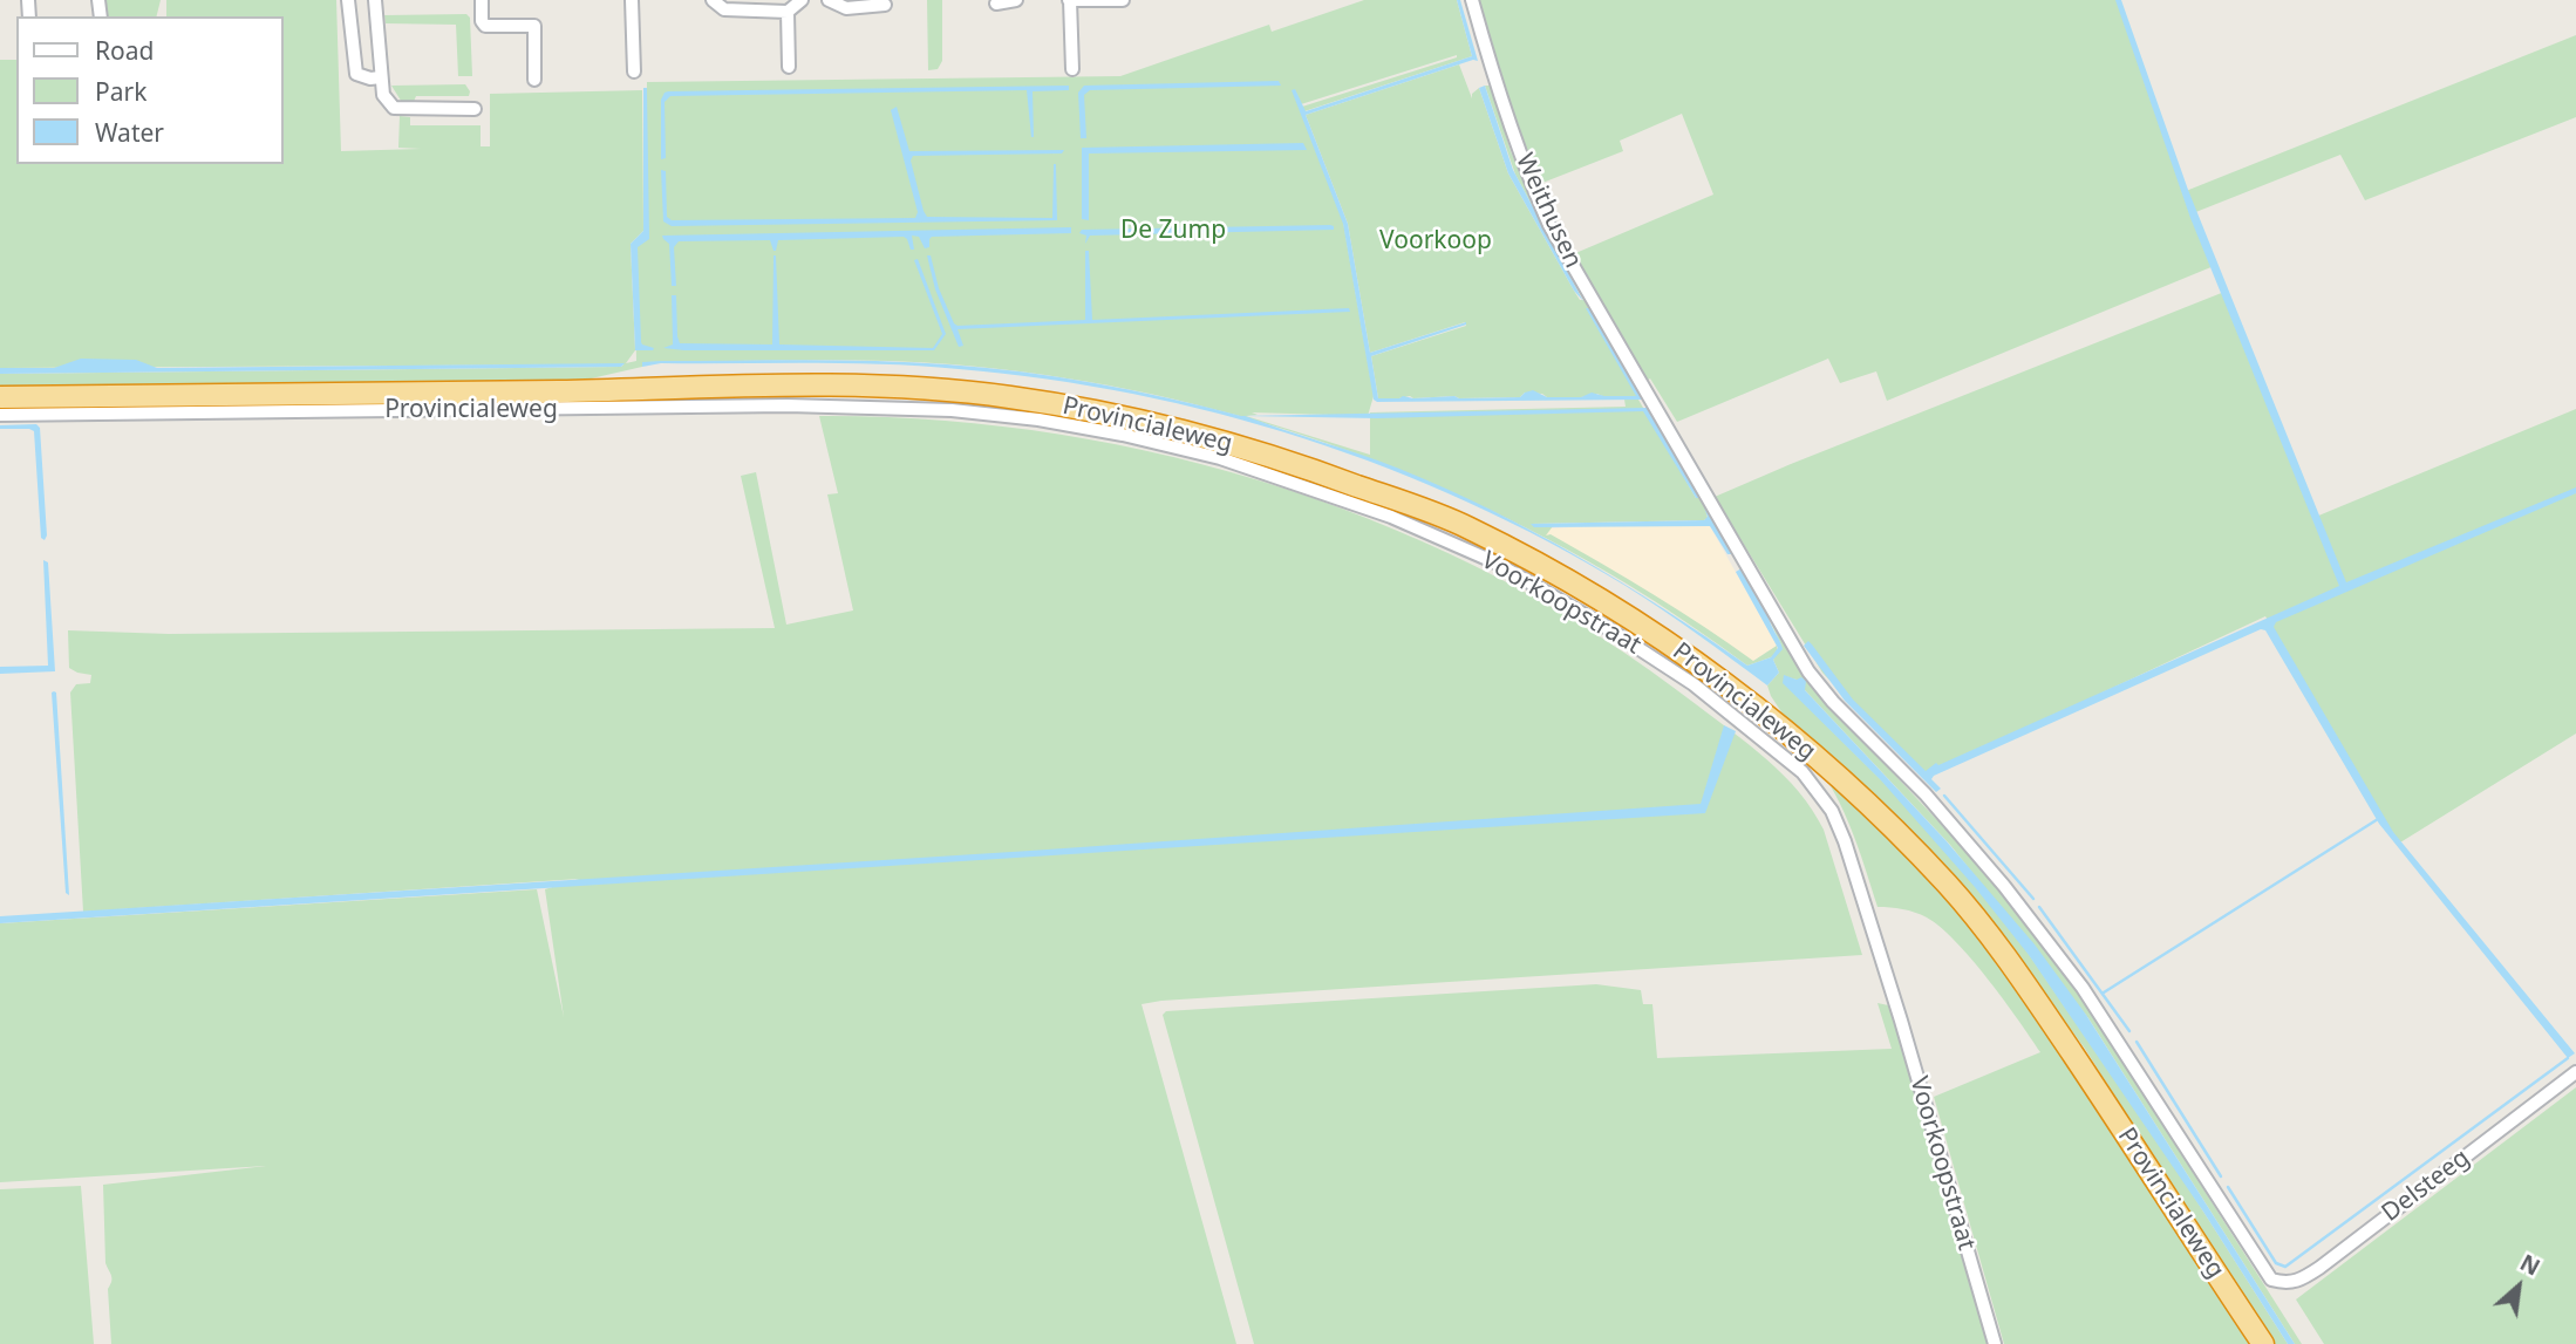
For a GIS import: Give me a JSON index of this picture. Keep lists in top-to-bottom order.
{
  "streets": {
    "highway": ["Provincialeweg"],
    "street": ["Weithusen", "Voorkoopstraat", "Delsteeg"]
  },
  "crossings": [
    ["Weithusen", "Delsteeg"],
    ["Provincialeweg", "Voorkoopstraat"]
  ],
  "parks": ["De Zump", "Voorkoop"],
  "legend": ["Road", "Park", "Water"],
  "north": "top right"
}
